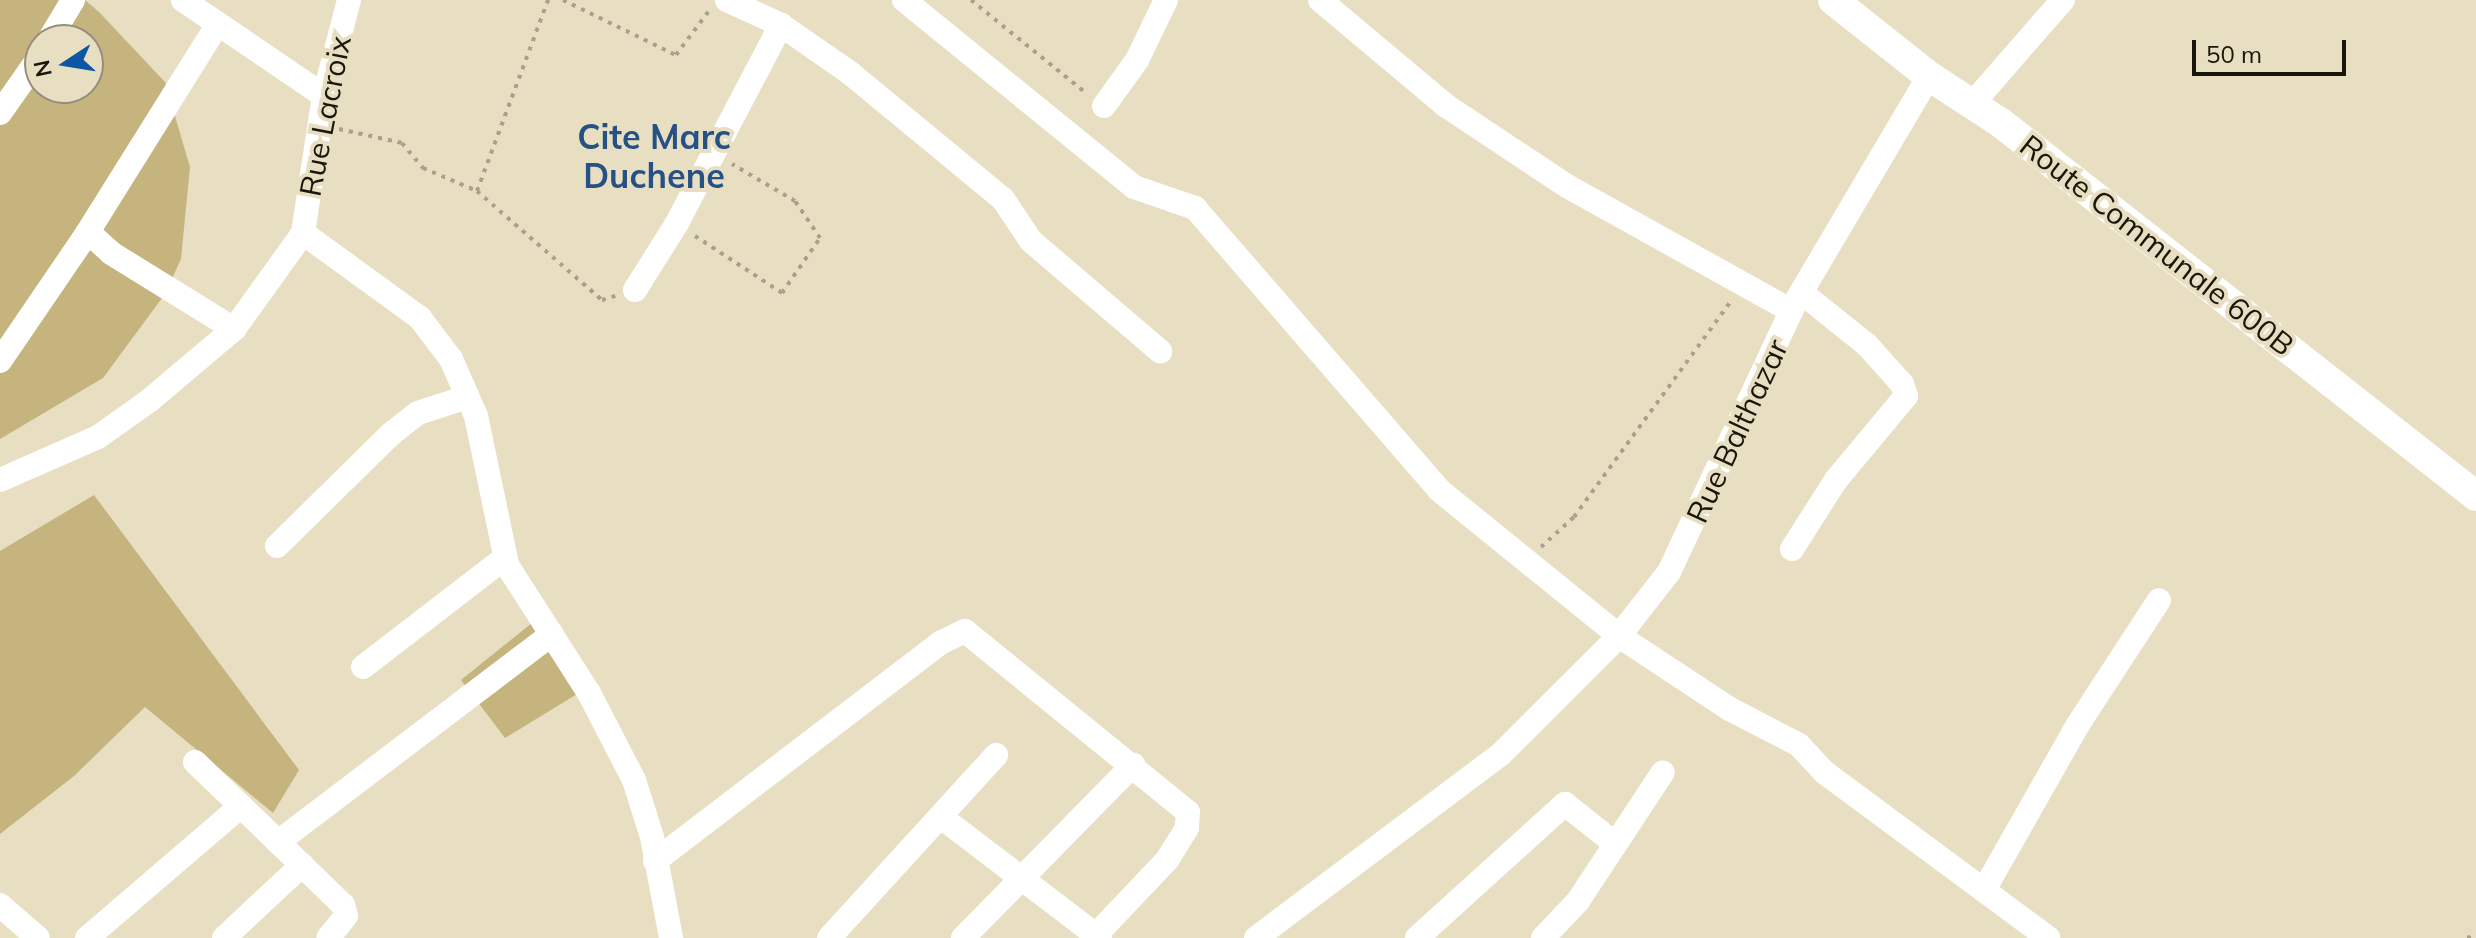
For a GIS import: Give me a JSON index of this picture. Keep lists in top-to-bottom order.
{
  "streets": {
    "street": ["Rue Lacroix", "Route Communale 600B", "Rue Balthazar"]
  },
  "crossings": [
    ["Route Communale 600B", "Rue Balthazar"]
  ],
  "districts": ["Cite Marc Duchene"],
  "scale_bar": "50 m",
  "north": "left"
}
